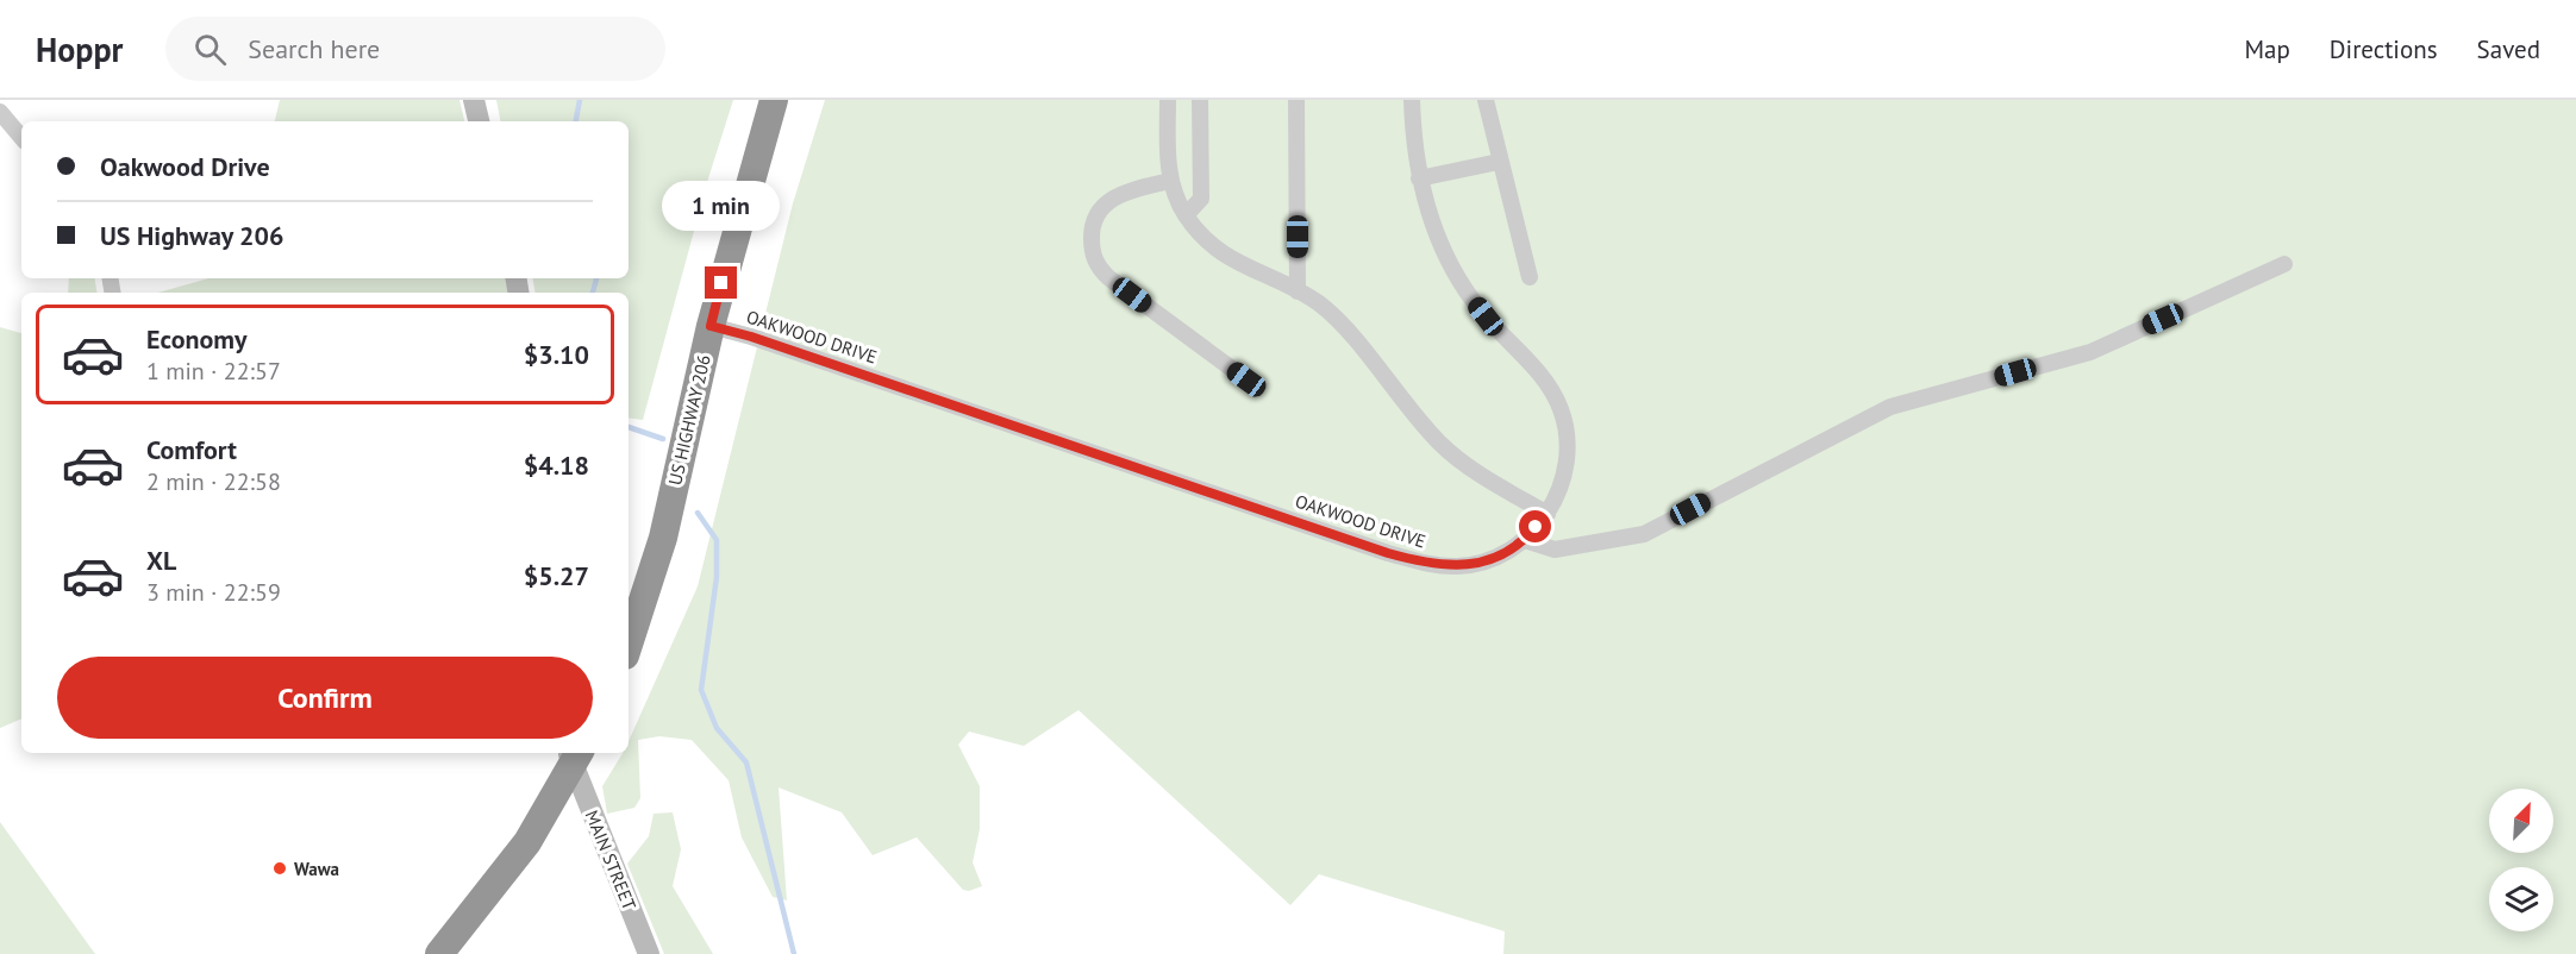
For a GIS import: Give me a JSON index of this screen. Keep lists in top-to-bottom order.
{
  "streets": {
    "highway": ["US HIGHWAY 206"],
    "main road": ["MAIN STREET"],
    "street": ["OAKWOOD DRIVE"]
  },
  "crossings": [
    ["OAKWOOD DRIVE", "US HIGHWAY 206"]
  ],
  "places": ["Wawa"],
  "north": "top right",
  "page": {
    "header": "Hoppr",
    "search": "Search here",
    "nav": ["Map", "Directions", "Saved"],
    "banner": ["Oakwood Drive", "US Highway 206"],
    "bubble": "1 min",
    "list": [
      {
        "name": "Economy",
        "note": "1 min · 22:57",
        "value": "$3.10"
      },
      {
        "name": "Comfort",
        "note": "2 min · 22:58",
        "value": "$4.18"
      },
      {
        "name": "XL",
        "note": "3 min · 22:59",
        "value": "$5.27"
      }
    ],
    "buttons": "Confirm"
  }
}
